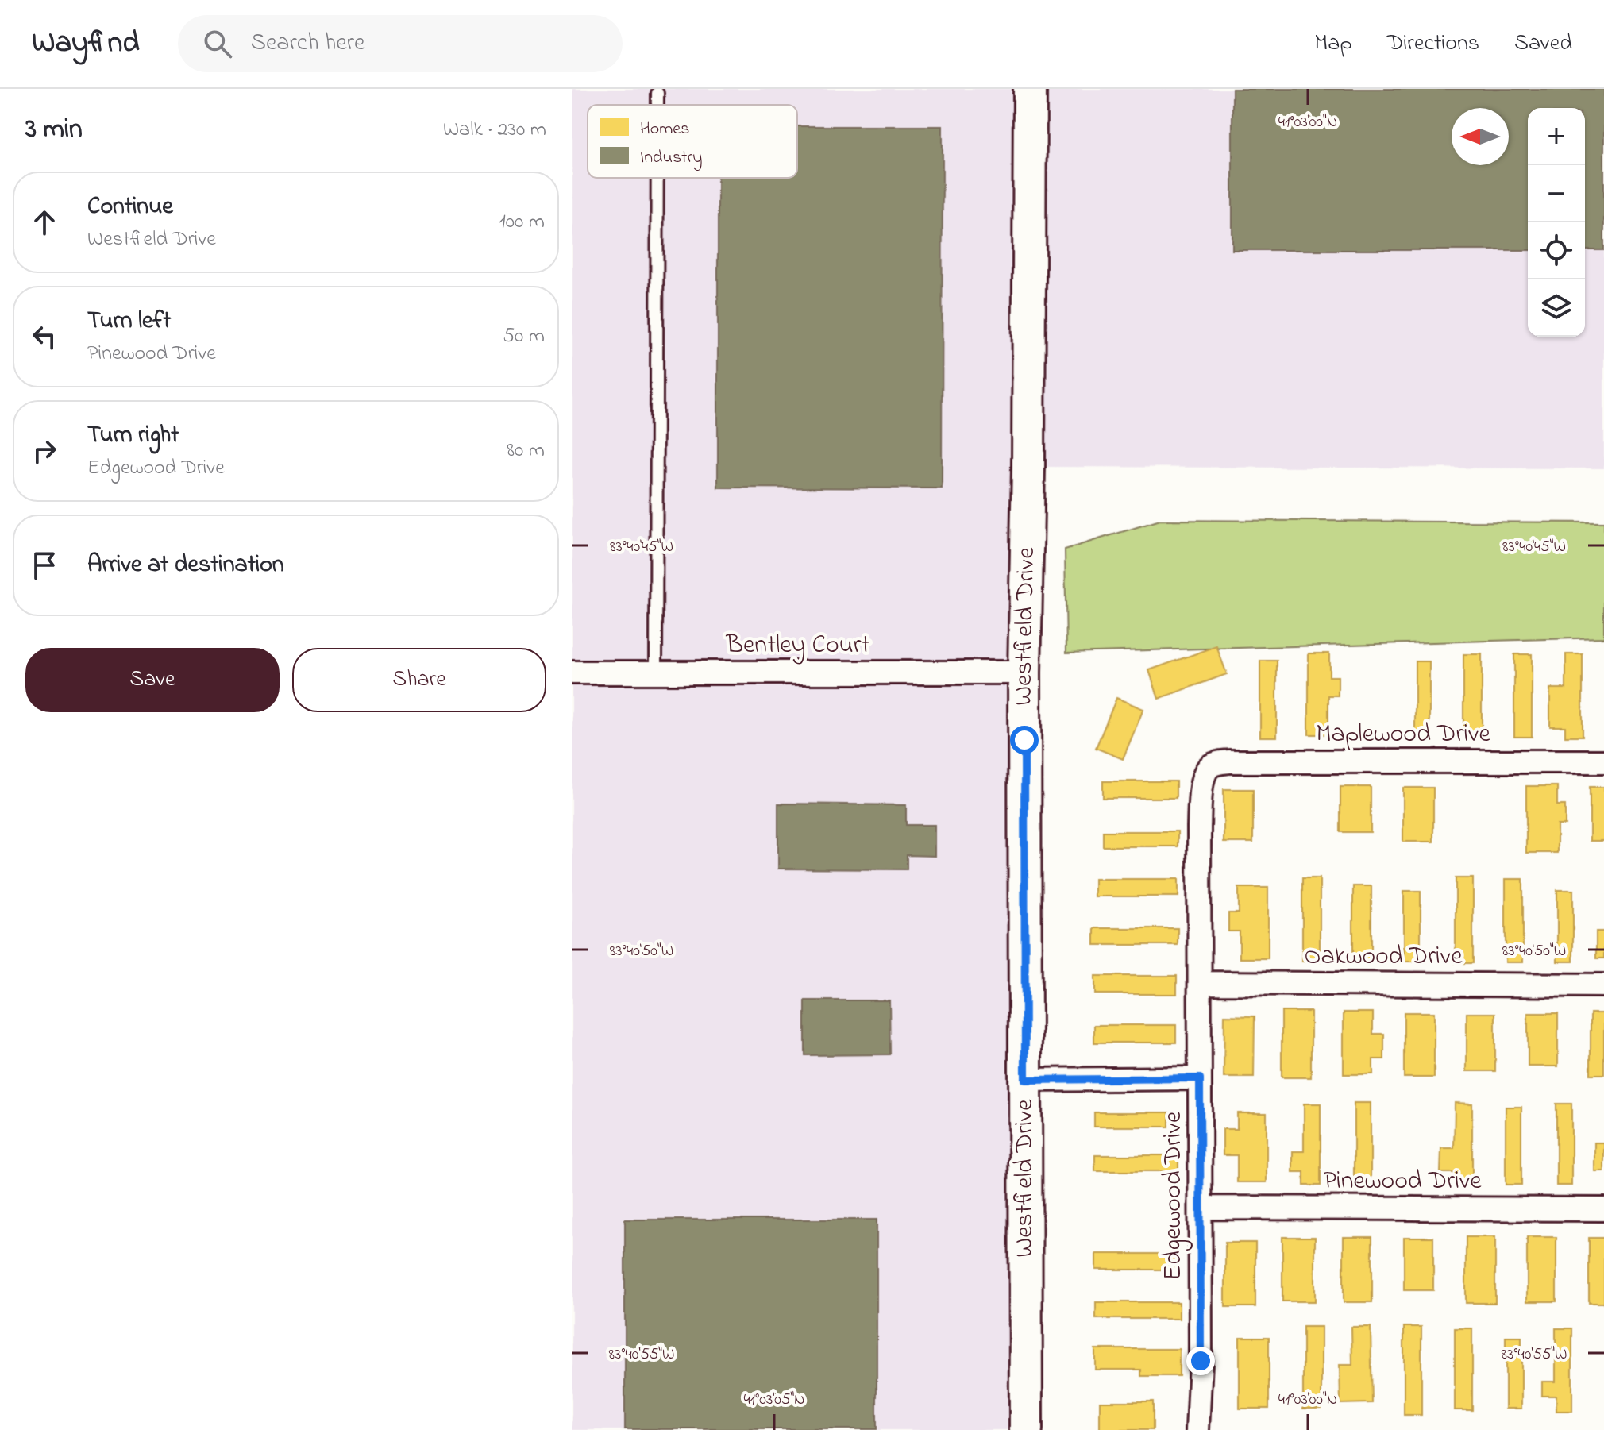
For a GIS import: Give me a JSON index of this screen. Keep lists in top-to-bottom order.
{
  "streets": {
    "street": [
      "Westfield Drive",
      "Bentley Court",
      "Maplewood Drive",
      "Oakwood Drive",
      "Pinewood Drive",
      "Edgewood Drive"
    ]
  },
  "crossings": [
    ["Westfield Drive", "Bentley Court"],
    ["Maplewood Drive", "Edgewood Drive"],
    ["Oakwood Drive", "Edgewood Drive"],
    ["Pinewood Drive", "Edgewood Drive"]
  ],
  "legend": ["Homes", "Industry"],
  "north": "left",
  "page": {
    "header": "Wayfind",
    "search": "Search here",
    "nav": ["Map", "Directions", "Saved"],
    "heading": ["3 min", "Walk · 230 m"],
    "map_buttons": ["+", "−"],
    "list": [
      ["Continue", "Westfield Drive", "100 m"],
      ["Turn left", "Pinewood Drive", "50 m"],
      ["Turn right", "Edgewood Drive", "80 m"],
      "Arrive at destination"
    ],
    "buttons": ["Save", "Share"]
  },
  "coordinates": [
    "41°03'00\"N",
    "83°40'45\"W",
    "83°40'50\"W",
    "83°40'55\"W",
    "41°03'05\"N"
  ]
}
